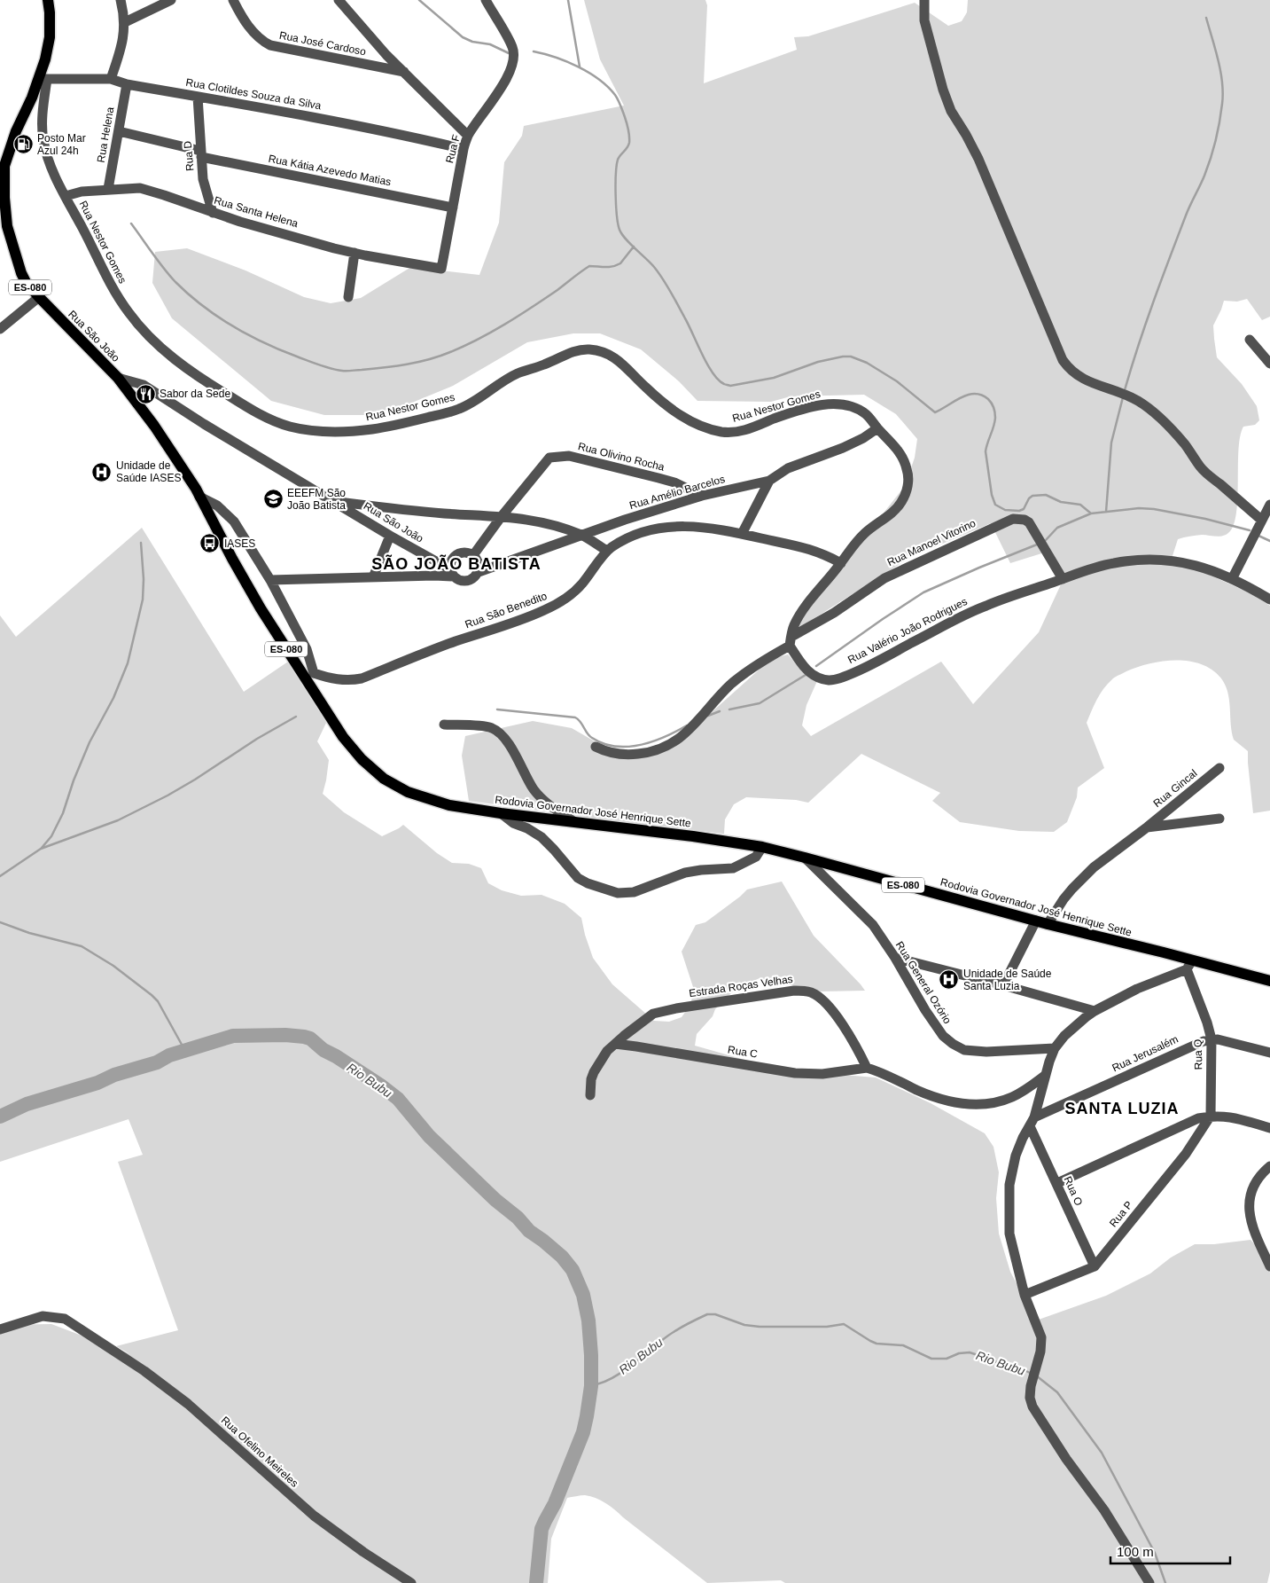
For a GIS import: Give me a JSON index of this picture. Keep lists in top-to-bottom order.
{
  "streets": {
    "main road": ["ES-080", "Rua São João", "Rodovia Governador José Henrique Sette"],
    "street": [
      "Rua José Cardoso",
      "Rua Clotildes Souza da Silva",
      "Rua Helena",
      "Rua F",
      "Rua D",
      "Rua Kátia Azevedo Matias",
      "Rua Santa Helena",
      "Rua Nestor Gomes",
      "Rua Olivino Rocha",
      "Rua Amélio Barcelos",
      "Rua Manoel Vitorino",
      "Rua São Benedito",
      "Rua Valério João Rodrigues",
      "Rua Gincal",
      "Rua General Ozório",
      "Estrada Roças Velhas",
      "Rua C",
      "Rua Jerusalém",
      "Rua Q",
      "Rua O",
      "Rua P",
      "Rua Ofelino Meireles"
    ]
  },
  "crossings": [
    ["Rua Clotildes Souza da Silva", "Rua Helena"],
    ["Rua Clotildes Souza da Silva", "Rua F"],
    ["Rua Clotildes Souza da Silva", "Rua D"],
    ["Rua Clotildes Souza da Silva", "Rua Nestor Gomes"],
    ["Rua Clotildes Souza da Silva", "ES-080"],
    ["Rua Clotildes Souza da Silva", "Rua São João"],
    ["Rua Helena", "Rua Kátia Azevedo Matias"],
    ["Rua Helena", "Rua Santa Helena"],
    ["Rua F", "Rua Kátia Azevedo Matias"],
    ["Rua F", "Rua Santa Helena"],
    ["Rua D", "Rua Kátia Azevedo Matias"],
    ["Rua D", "Rua Santa Helena"],
    ["Rua Santa Helena", "Rua Nestor Gomes"],
    ["Rua Nestor Gomes", "ES-080"],
    ["Rua Nestor Gomes", "Rua São João"],
    ["Rua Nestor Gomes", "Rua Amélio Barcelos"],
    ["Rua Nestor Gomes", "Rua Manoel Vitorino"],
    ["Rua Nestor Gomes", "Rua São Benedito"],
    ["Rua Nestor Gomes", "Rua Valério João Rodrigues"],
    ["ES-080", "Rua São João"],
    ["Rua São João", "Rua Olivino Rocha"],
    ["Rua São João", "Rua Amélio Barcelos"],
    ["Rua São João", "Rodovia Governador José Henrique Sette"],
    ["Rua Olivino Rocha", "Rua Amélio Barcelos"],
    ["Rua Manoel Vitorino", "Rua Valério João Rodrigues"],
    ["Rua São Benedito", "Rodovia Governador José Henrique Sette"],
    ["Rua Gincal", "Rodovia Governador José Henrique Sette"],
    ["Rodovia Governador José Henrique Sette", "Rua General Ozório"],
    ["Rodovia Governador José Henrique Sette", "Rua Q"],
    ["Estrada Roças Velhas", "Rua C"],
    ["Rua Jerusalém", "Rua Q"],
    ["Rua Jerusalém", "Rua O"],
    ["Rua Q", "Rua P"],
    ["Rua O", "Rua P"]
  ],
  "districts": ["SÃO JOÃO BATISTA", "SANTA LUZIA"],
  "water": ["Rio Bubu"],
  "places": {
    "fuel station": ["Posto Mar Azul 24h"],
    "restaurant": ["Sabor da Sede"],
    "hospital": ["Unidade de Saúde IASES", "Unidade de Saúde Santa Luzia"],
    "school or university": ["EEEFM São João Batista"],
    "bus stop": ["IASES"]
  },
  "scale_bar": "100 m"
}
